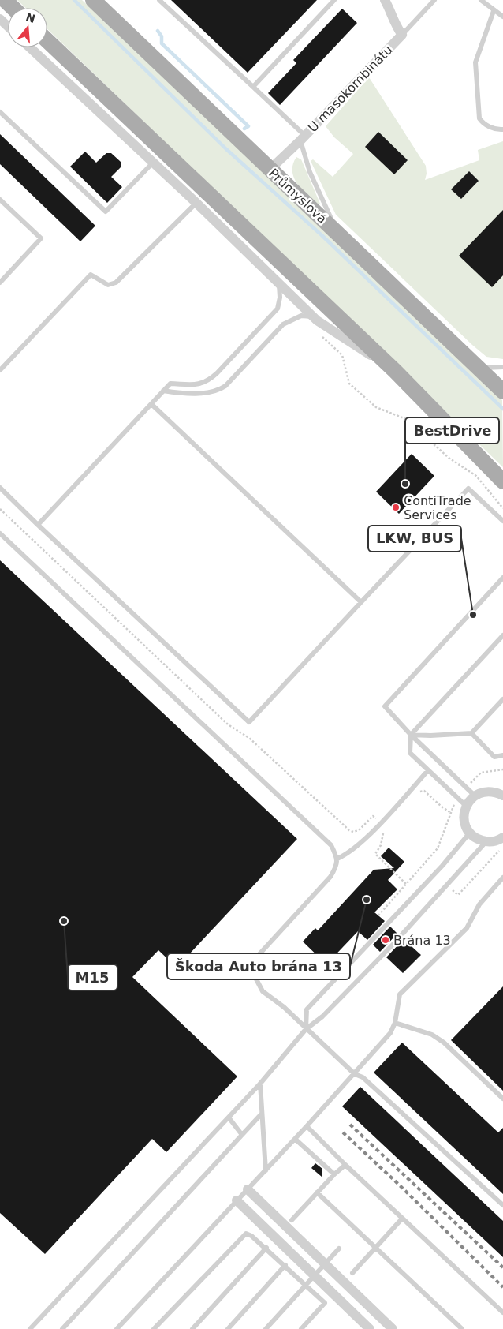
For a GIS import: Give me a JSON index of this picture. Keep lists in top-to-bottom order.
{
  "streets": {
    "main road": ["Průmyslová"],
    "street": ["U masokombinátu"]
  },
  "crossings": [
    ["U masokombinátu", "Průmyslová"]
  ],
  "places": [
    "BestDrive",
    "ContiTrade Services",
    "LKW, BUS",
    "Škoda Auto brána 13",
    "M15",
    "Brána 13"
  ],
  "north": "top"
}
